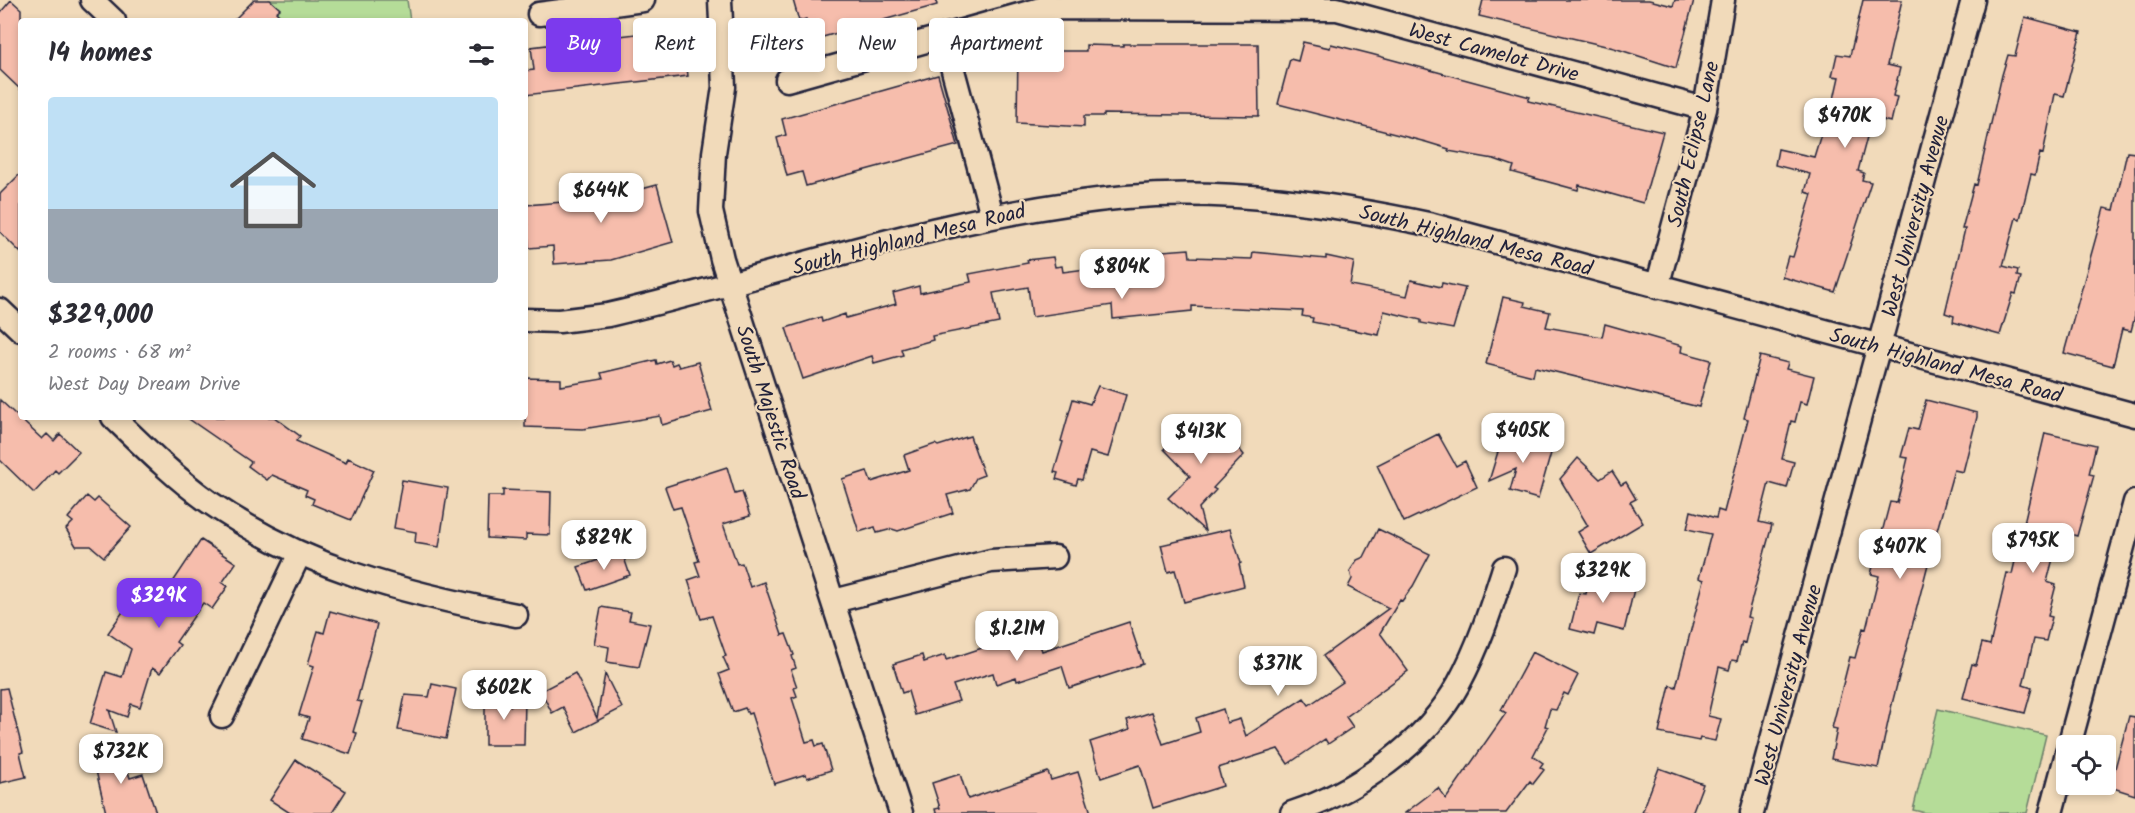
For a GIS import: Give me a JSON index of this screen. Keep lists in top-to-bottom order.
{
  "streets": {
    "street": [
      "West Camelot Drive",
      "South Eclipse Lane",
      "West University Avenue",
      "South Highland Mesa Road",
      "South Majestic Road"
    ]
  },
  "crossings": [
    ["West Camelot Drive", "South Eclipse Lane"],
    ["South Eclipse Lane", "South Highland Mesa Road"],
    ["West University Avenue", "South Highland Mesa Road"],
    ["South Highland Mesa Road", "South Majestic Road"]
  ],
  "page": {
    "chip": [
      "Buy",
      "Rent",
      "Filters",
      "New",
      "Apartment"
    ],
    "heading": "14 homes",
    "list": [
      {
        "name": "$329,000",
        "note": "2 rooms · 68 m² · West Day Dream Drive"
      }
    ],
    "price": [
      "$470K",
      "$644K",
      "$804K",
      "$405K",
      "$413K",
      "$829K",
      "$795K",
      "$407K",
      "$329K",
      "$329K",
      "$1.21M",
      "$371K",
      "$602K",
      "$732K"
    ]
  }
}
